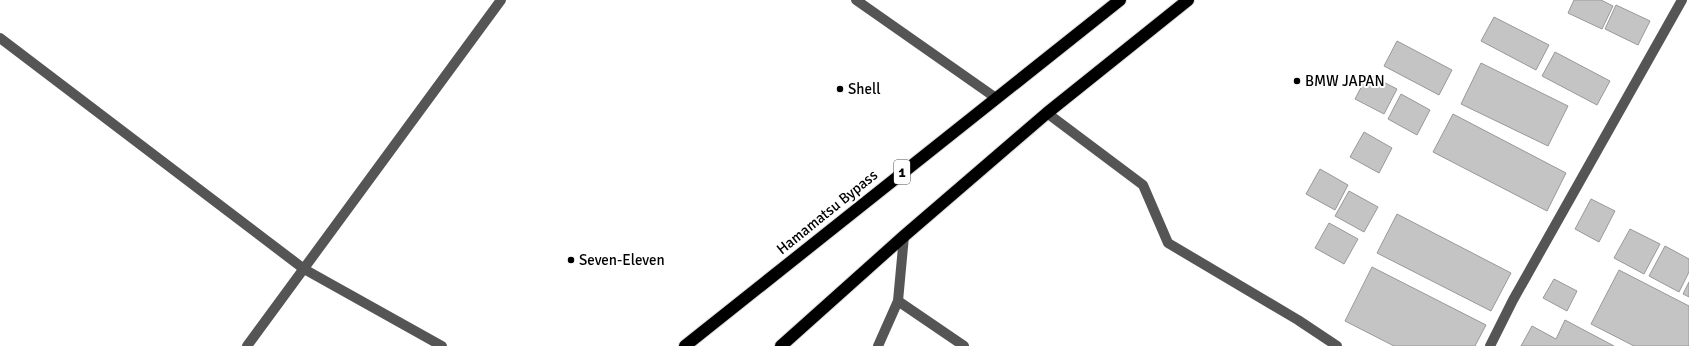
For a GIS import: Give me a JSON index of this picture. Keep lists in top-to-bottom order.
{
  "streets": {
    "highway": ["1", "Hamamatsu Bypass"]
  },
  "places": ["BMW JAPAN", "Shell", "Seven-Eleven"]
}
